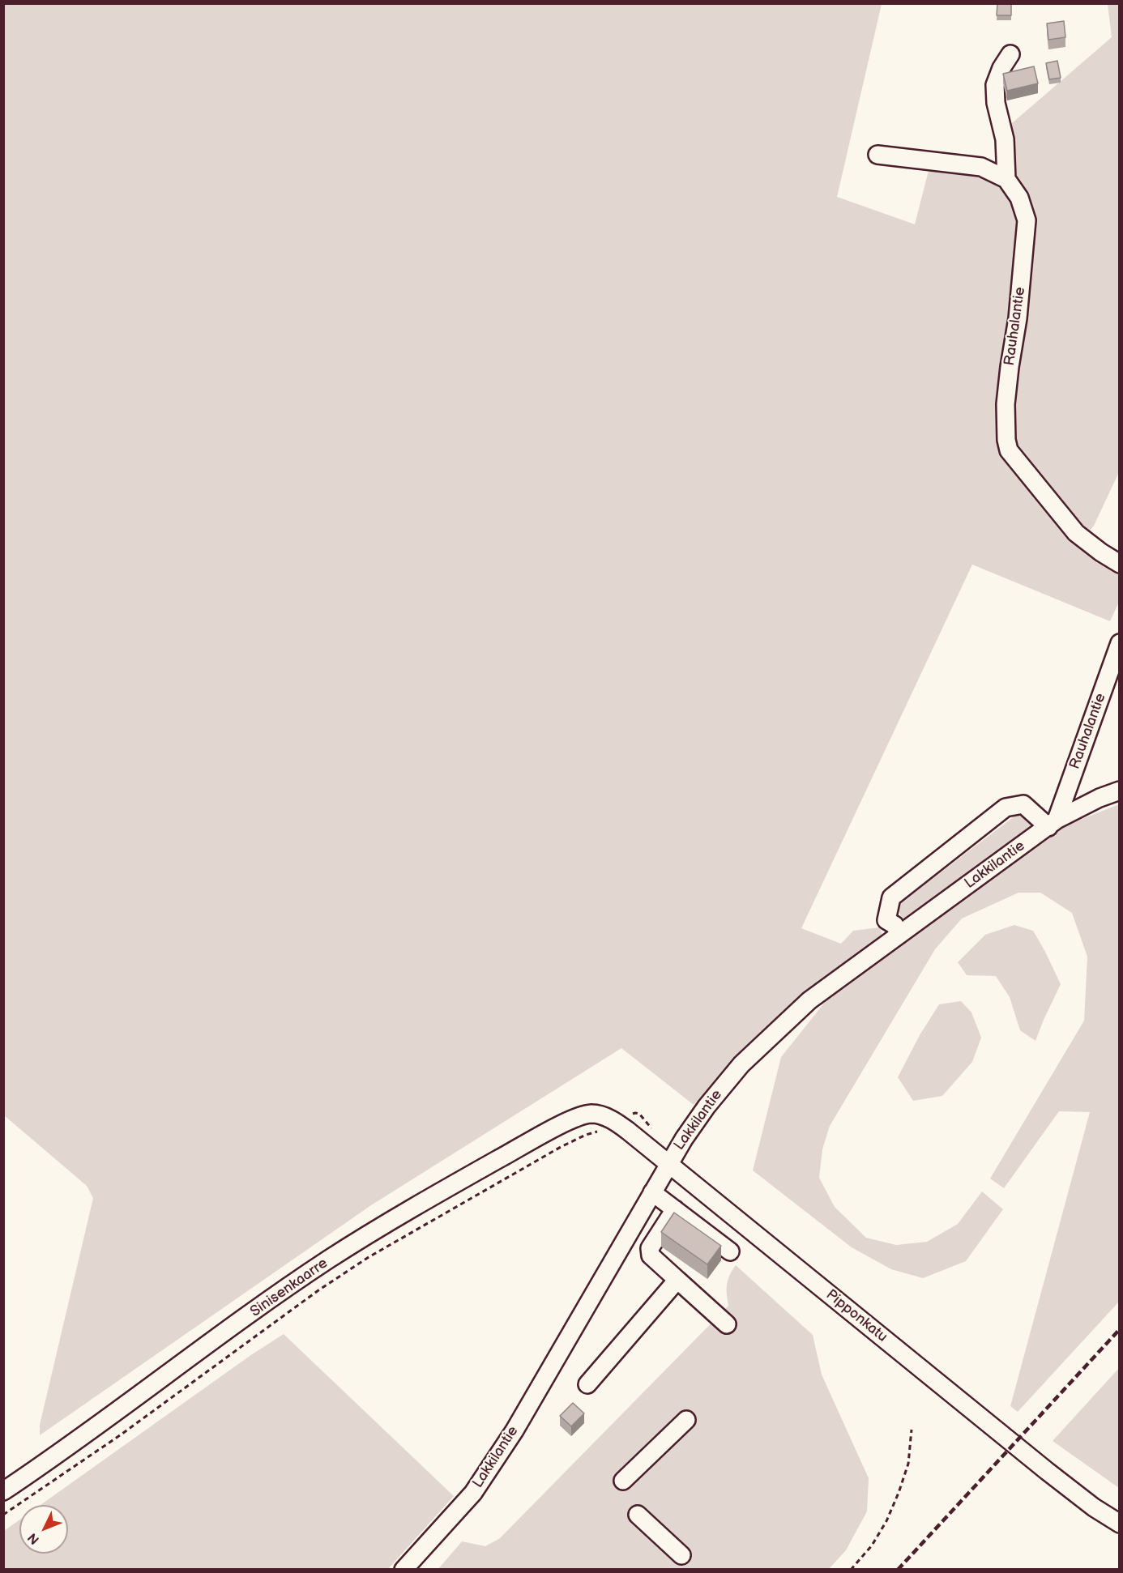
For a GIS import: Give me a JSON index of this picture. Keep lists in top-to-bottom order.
{
  "streets": {
    "street": [
      "Rauhalantie",
      "Lakkilantie",
      "Sinisenkaarre",
      "Pipponkatu"
    ]
  },
  "crossings": [
    ["Rauhalantie", "Lakkilantie"],
    ["Lakkilantie", "Pipponkatu"],
    ["Sinisenkaarre", "Pipponkatu"]
  ],
  "north": "bottom left"
}
